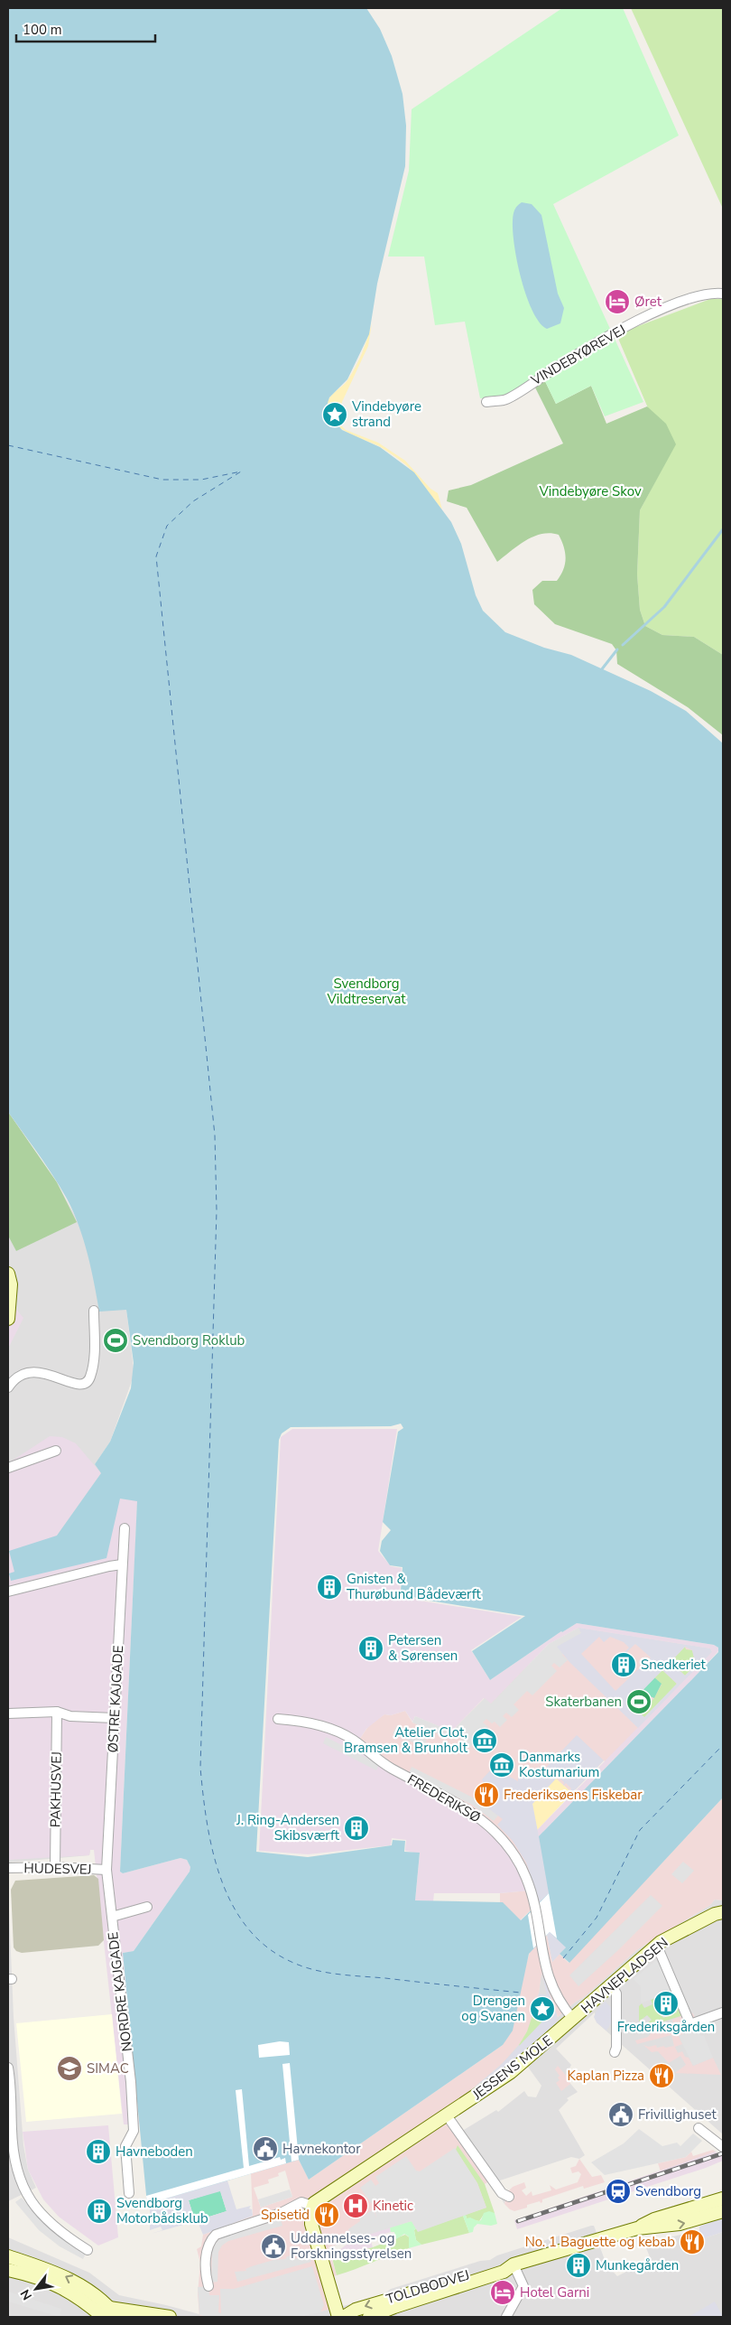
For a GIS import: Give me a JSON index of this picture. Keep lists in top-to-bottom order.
{
  "streets": {
    "street": [
      "VINDEBYØREVEJ",
      "ØSTRE KAJGADE",
      "PAKHUSVEJ",
      "FREDERIKSØ",
      "HUDESVEJ",
      "HAVNEPLADSEN",
      "NORDRE KAJGADE",
      "JESSENS MOLE",
      "TOLDBODVEJ"
    ]
  },
  "crossings": [
    ["ØSTRE KAJGADE", "HUDESVEJ"],
    ["ØSTRE KAJGADE", "NORDRE KAJGADE"],
    ["PAKHUSVEJ", "HUDESVEJ"],
    ["FREDERIKSØ", "HAVNEPLADSEN"],
    ["FREDERIKSØ", "JESSENS MOLE"],
    ["HUDESVEJ", "NORDRE KAJGADE"],
    ["HAVNEPLADSEN", "JESSENS MOLE"]
  ],
  "parks": ["Vindebyøre Skov", "Svendborg Vildtreservat"],
  "places": {
    "hotel": ["Øret", "Hotel Garni"],
    "place": ["Vindebyøre strand", "Drengen og Svanen"],
    "sports": ["Svendborg Roklub", "Skaterbanen"],
    "building": [
      "Gnisten & Thurøbund Bådeværft",
      "Petersen & Sørensen",
      "Snedkeriet",
      "J. Ring-Andersen Skibsværft",
      "Frederiksgården",
      "Havneboden",
      "Svendborg Motorbådsklub",
      "Munkegården"
    ],
    "museum": ["Atelier Clot, Bramsen & Brunholt", "Danmarks Kostumarium"],
    "restaurant": [
      "Frederiksøens Fiskebar",
      "Kaplan Pizza",
      "Spisetid",
      "No. 1 Baguette og kebab"
    ],
    "school or university": ["SIMAC"],
    "public building": ["Frivillighuset", "Havnekontor", "Uddannelses- og Forskningsstyrelsen"],
    "station": ["Svendborg"],
    "hospital": ["Kinetic"]
  },
  "scale_bar": "100 m",
  "north": "bottom left"
}
